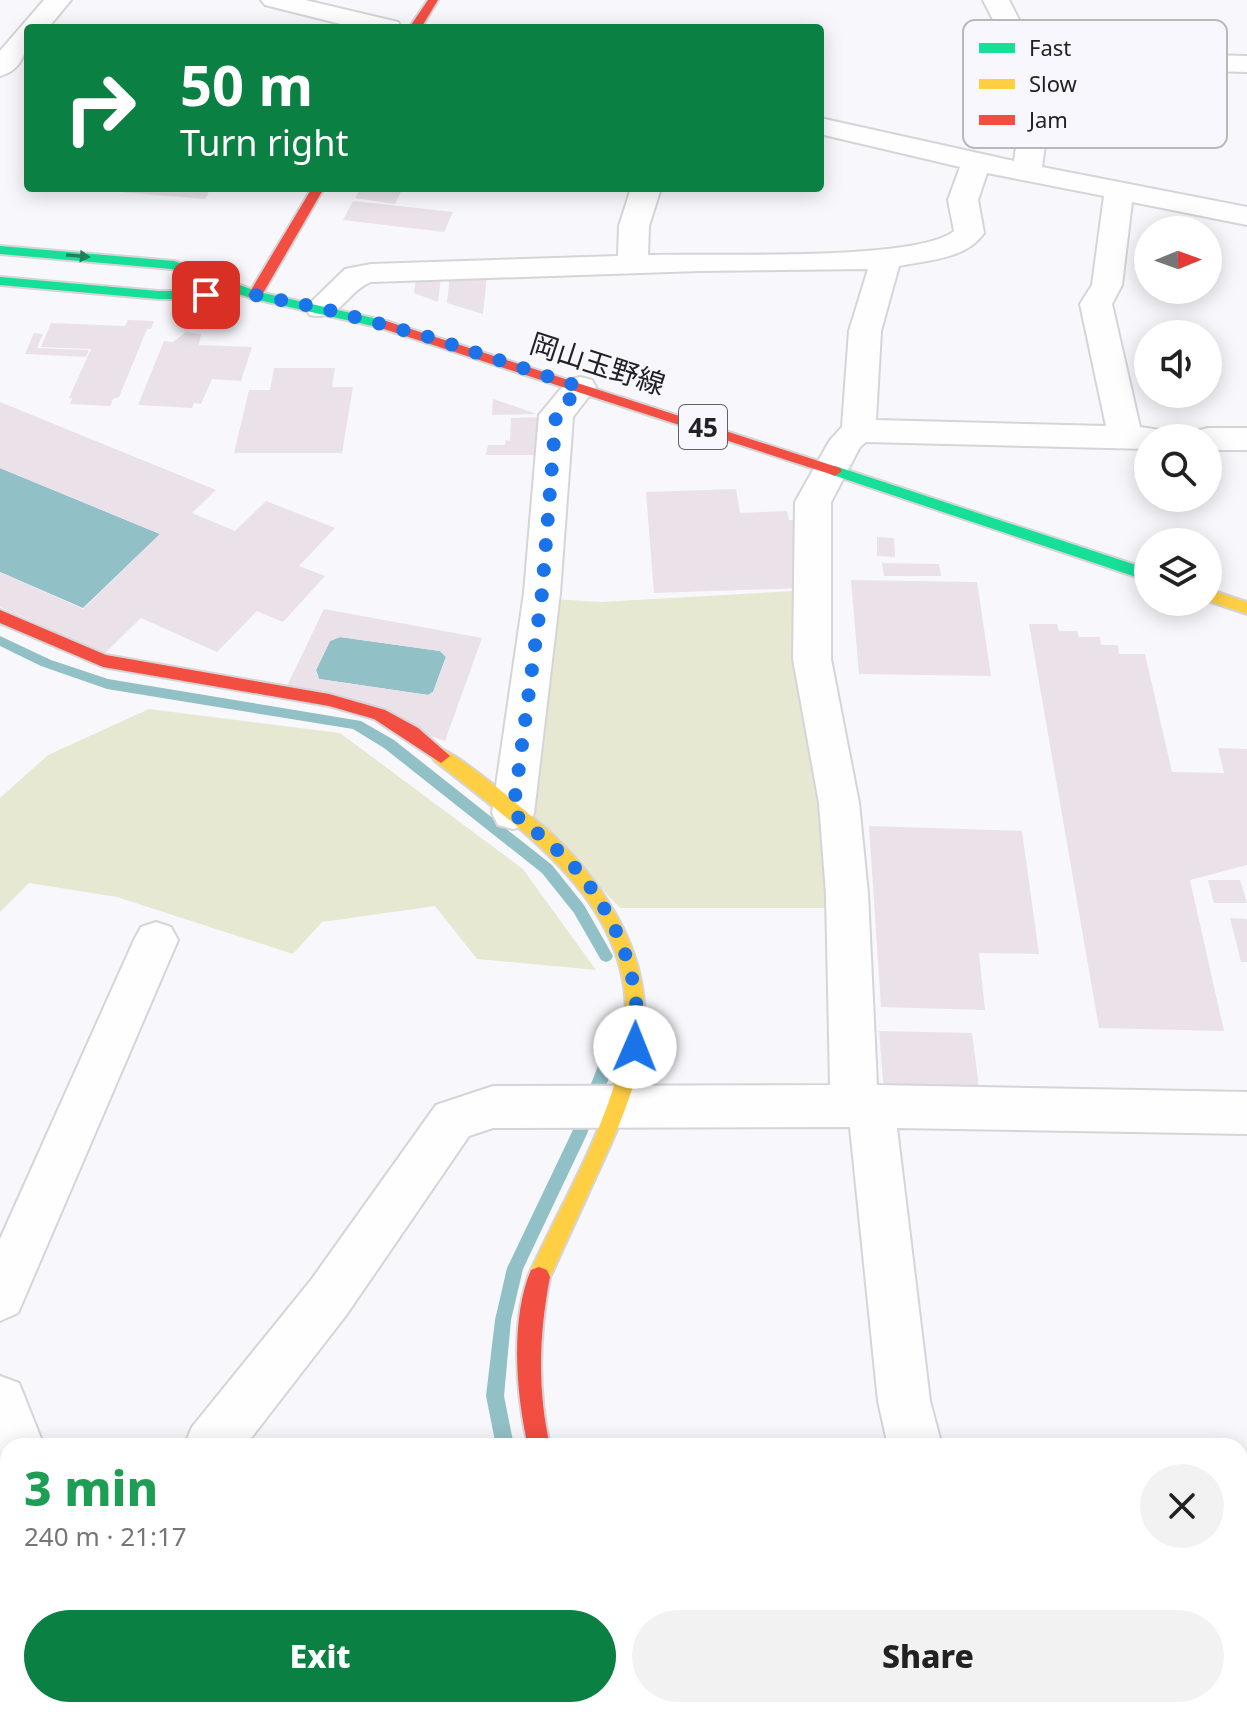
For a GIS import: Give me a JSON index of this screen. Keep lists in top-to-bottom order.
{
  "streets": {
    "main road": ["岡山玉野線", "45"]
  },
  "legend": ["Fast", "Slow", "Jam"],
  "north": "right",
  "page": {
    "turn": ["50 m", "Turn right"],
    "heading": ["3 min", "240 m · 21:17"],
    "buttons": ["Exit", "Share"]
  }
}
